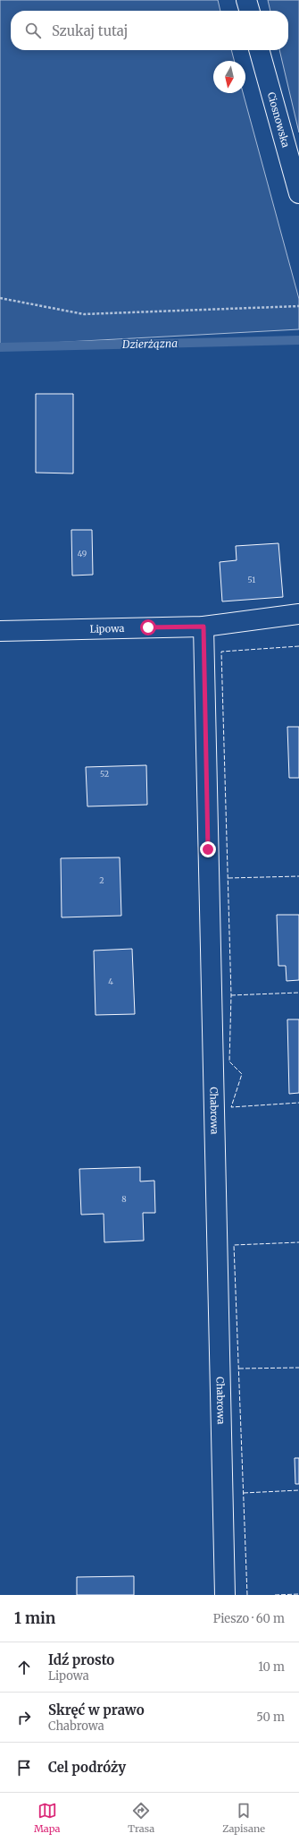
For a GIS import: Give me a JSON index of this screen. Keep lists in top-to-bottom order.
{
  "streets": {
    "street": ["Ciosnowska", "Lipowa", "Chabrowa"]
  },
  "crossings": [
    ["Lipowa", "Chabrowa"]
  ],
  "water": ["Dzierżązna"],
  "house_numbers": [
    "49",
    "51",
    "52",
    "2",
    "4",
    "8"
  ],
  "north": "bottom",
  "page": {
    "search": "Szukaj tutaj",
    "heading": ["1 min", "Pieszo · 60 m"],
    "list": [
      ["Idź prosto", "Lipowa", "10 m"],
      ["Skręć w prawo", "Chabrowa", "50 m"],
      "Cel podróży"
    ],
    "nav": ["Mapa", "Trasa", "Zapisane"]
  }
}
